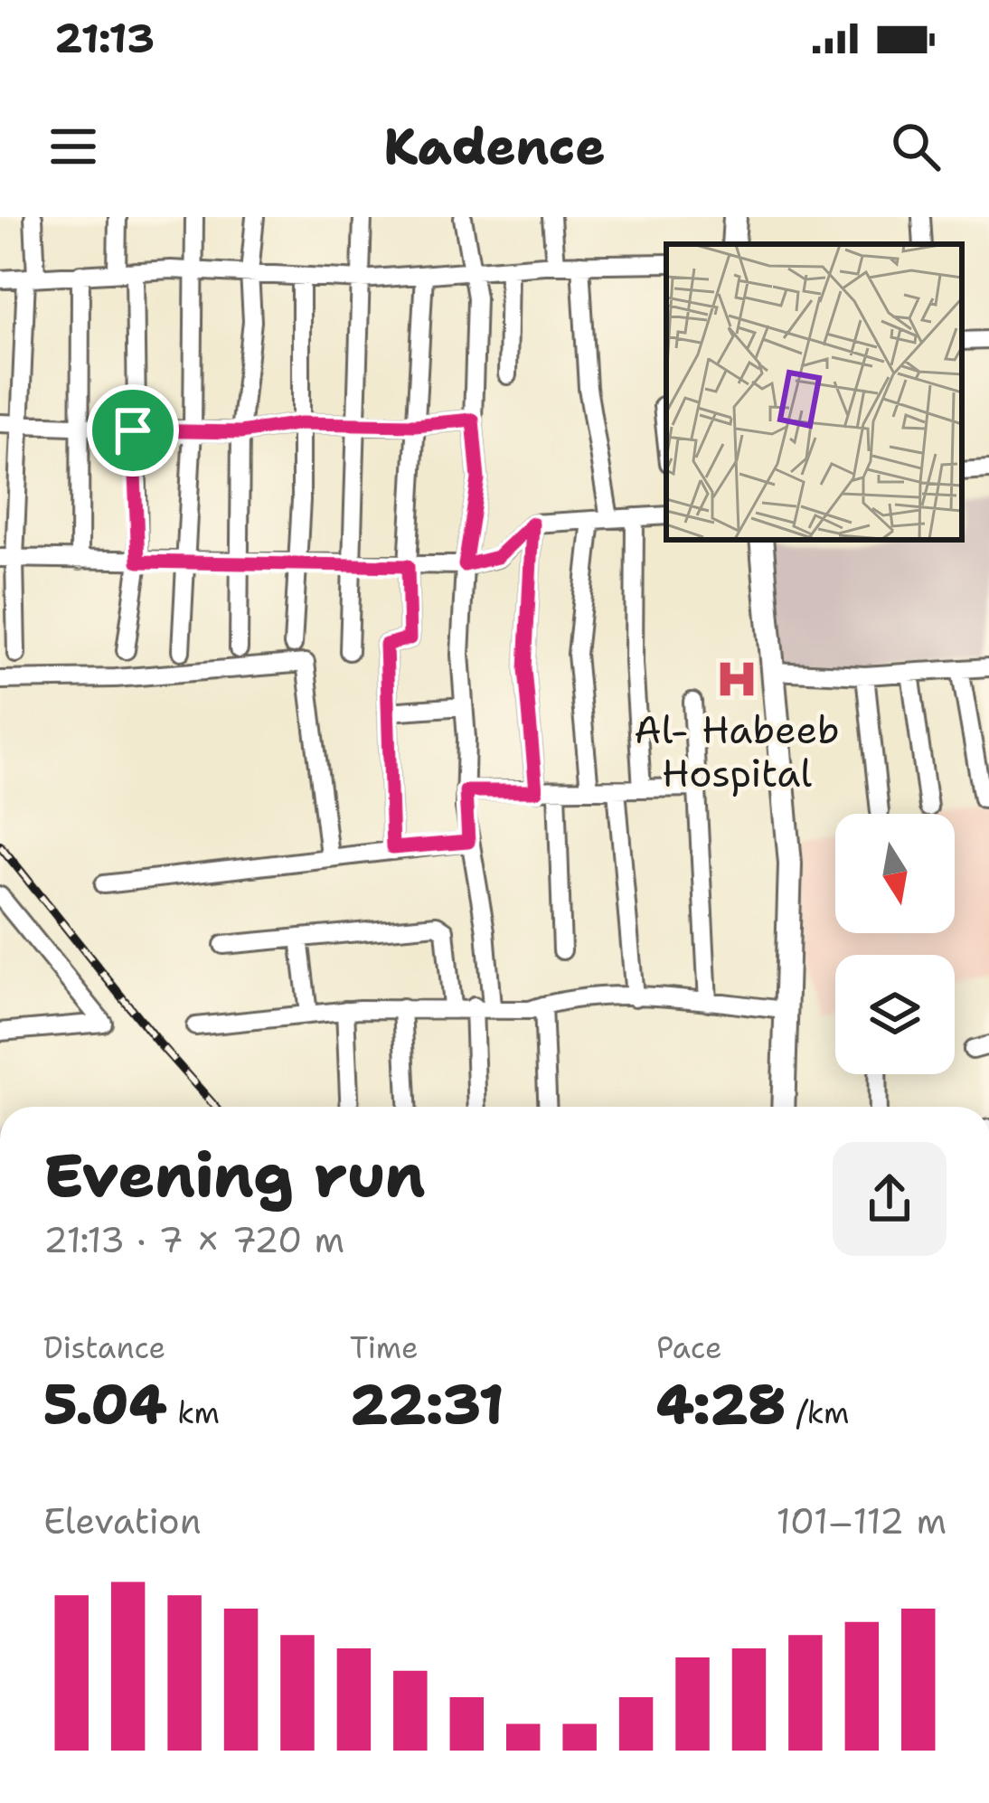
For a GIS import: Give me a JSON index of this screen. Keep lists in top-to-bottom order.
{
  "places": {
    "hospital": ["Al- Habeeb Hospital"]
  },
  "north": "bottom",
  "page": {
    "status": "21:13",
    "header": "Kadence",
    "heading": ["Evening run", "21:13 · 7 × 720 m"],
    "stats": [
      ["Distance", "5.04 km"],
      ["Time", "22:31"],
      ["Pace", "4:28 /km"]
    ],
    "chart": ["Elevation", "101–112 m"]
  }
}
